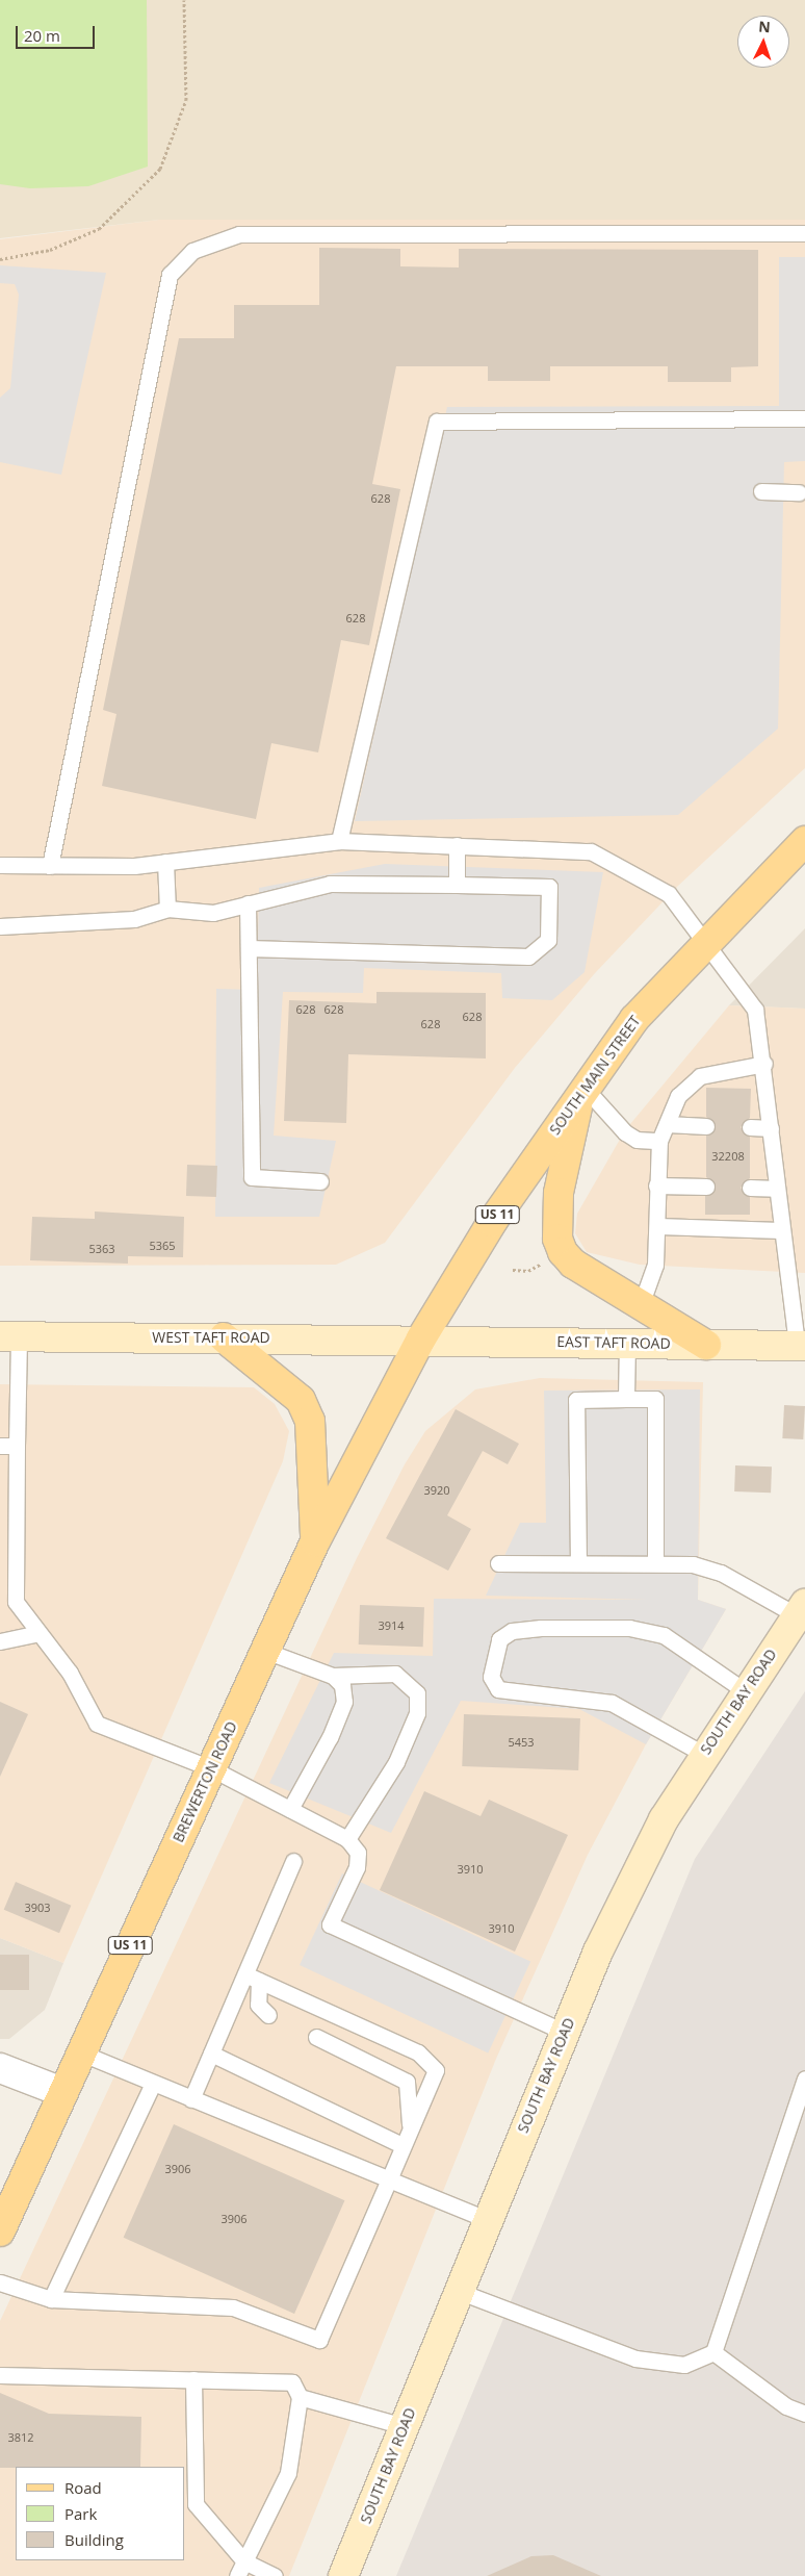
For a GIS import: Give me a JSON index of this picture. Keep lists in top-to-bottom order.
{
  "streets": {
    "main road": [
      "SOUTH MAIN STREET",
      "US 11",
      "WEST TAFT ROAD",
      "EAST TAFT ROAD",
      "SOUTH BAY ROAD",
      "BREWERTON ROAD"
    ]
  },
  "crossings": [
    ["SOUTH MAIN STREET", "WEST TAFT ROAD"],
    ["SOUTH MAIN STREET", "EAST TAFT ROAD"],
    ["SOUTH MAIN STREET", "BREWERTON ROAD"],
    ["WEST TAFT ROAD", "EAST TAFT ROAD"],
    ["WEST TAFT ROAD", "BREWERTON ROAD"],
    ["EAST TAFT ROAD", "BREWERTON ROAD"]
  ],
  "house_numbers": [
    "628",
    "628",
    "628",
    "628",
    "628",
    "628",
    "32208",
    "5365",
    "5363",
    "3920",
    "3914",
    "5453",
    "3910",
    "3903",
    "3910",
    "3906",
    "3906",
    "3812"
  ],
  "legend": ["Road", "Park", "Building"],
  "scale_bar": "20 m",
  "north": "top"
}
